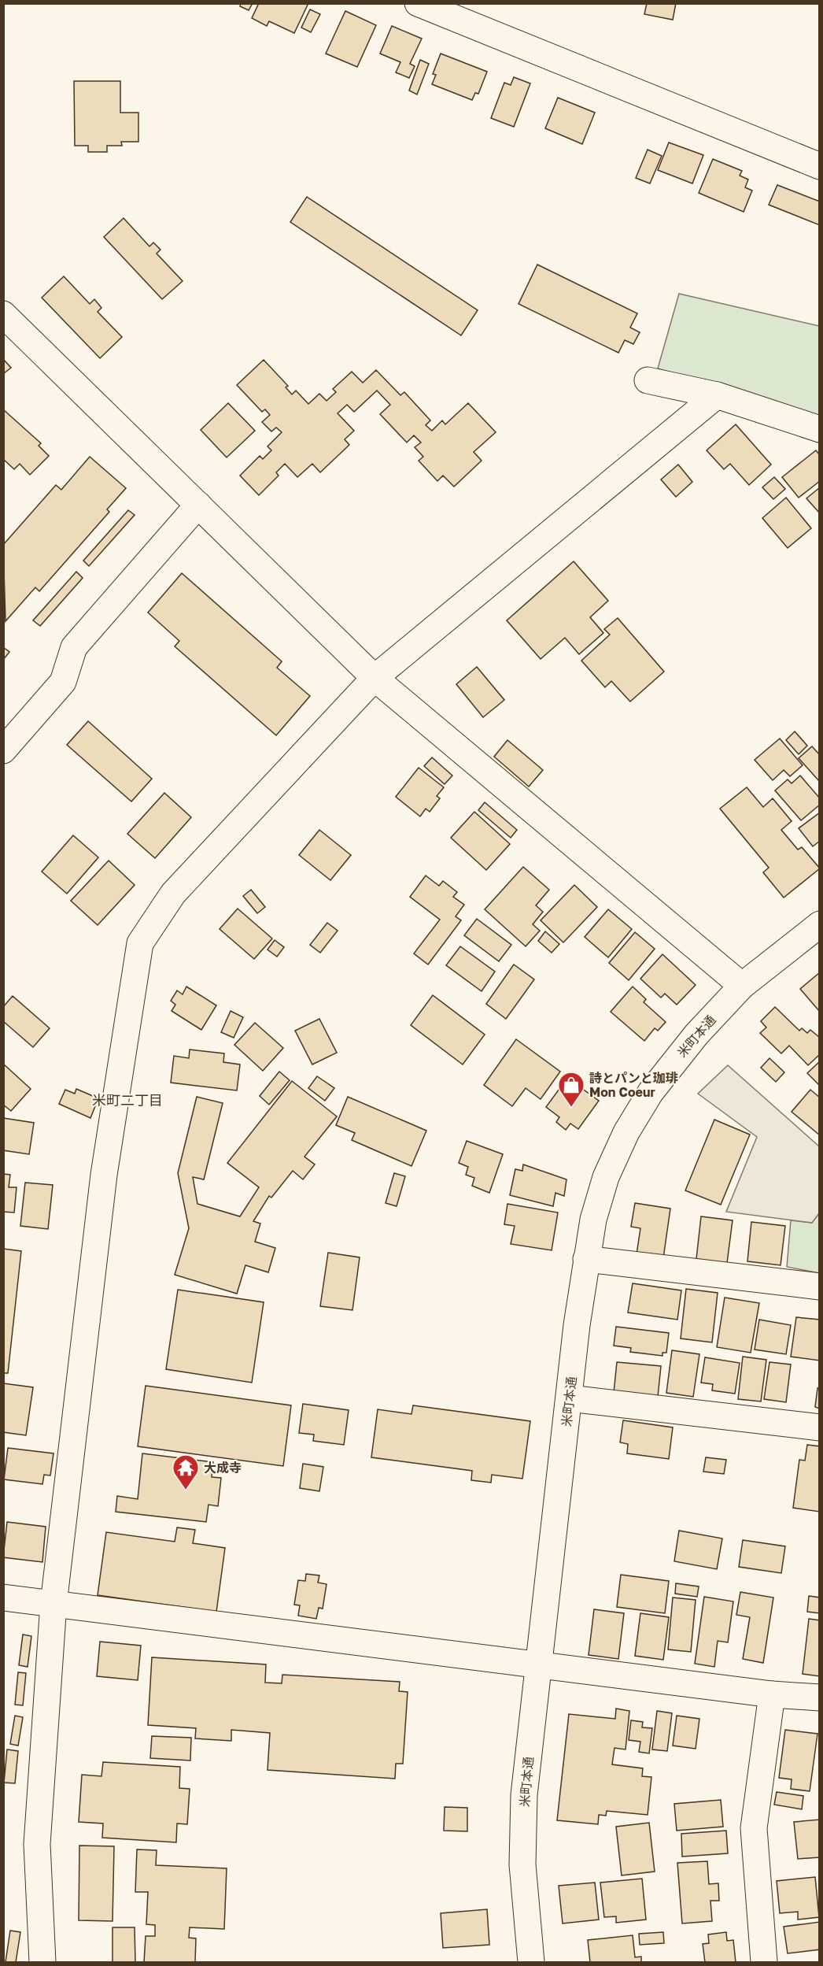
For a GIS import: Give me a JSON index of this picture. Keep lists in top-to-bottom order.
{
  "streets": {
    "street": ["米町本通"]
  },
  "districts": ["米町二丁目"],
  "places": {
    "shop": ["詩とパンと珈琲 Mon Coeur"],
    "temple": ["大成寺"]
  }
}
